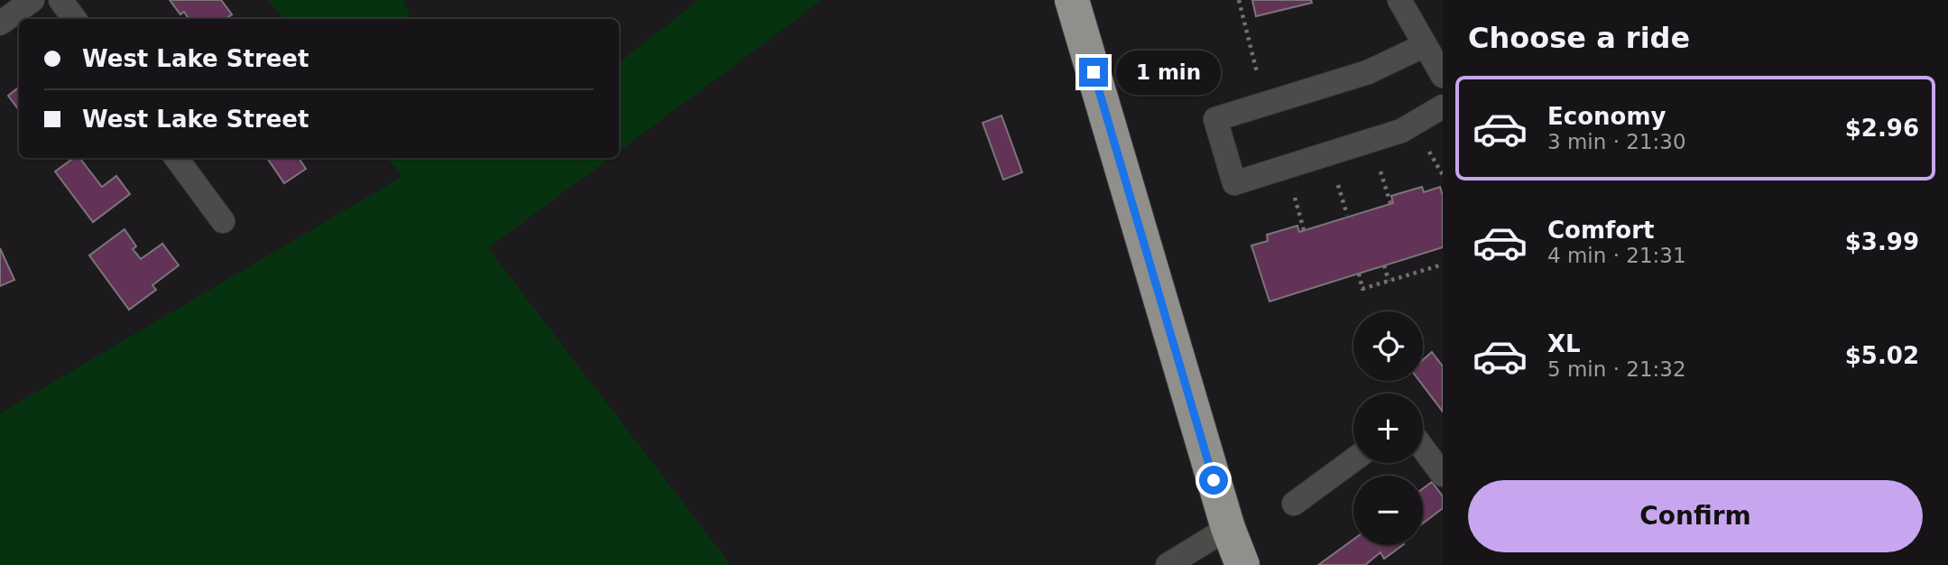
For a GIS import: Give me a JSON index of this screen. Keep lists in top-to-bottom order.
{
  "page": {
    "heading": "Choose a ride",
    "banner": ["West Lake Street", "West Lake Street"],
    "bubble": "1 min",
    "list": [
      {
        "name": "Economy",
        "note": "3 min · 21:30",
        "value": "$2.96"
      },
      {
        "name": "Comfort",
        "note": "4 min · 21:31",
        "value": "$3.99"
      },
      {
        "name": "XL",
        "note": "5 min · 21:32",
        "value": "$5.02"
      }
    ],
    "map_buttons": ["+", "−"],
    "buttons": "Confirm"
  }
}
